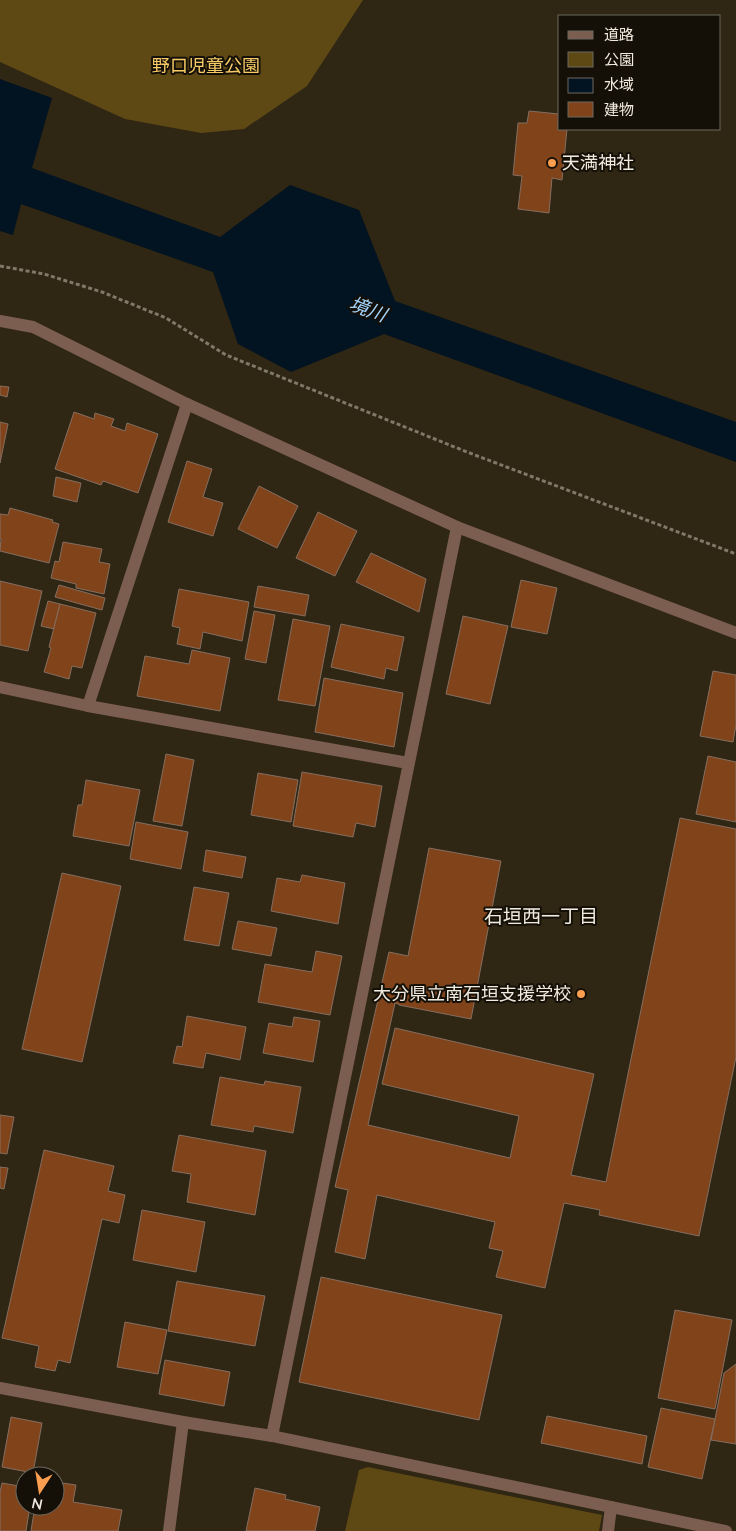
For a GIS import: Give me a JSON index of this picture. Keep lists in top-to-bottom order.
{
  "districts": ["石垣西一丁目"],
  "water": ["境川"],
  "parks": ["野口児童公園"],
  "places": ["天満神社", "大分県立南石垣支援学校"],
  "legend": [
    "道路",
    "公園",
    "水域",
    "建物"
  ],
  "north": "bottom"
}
